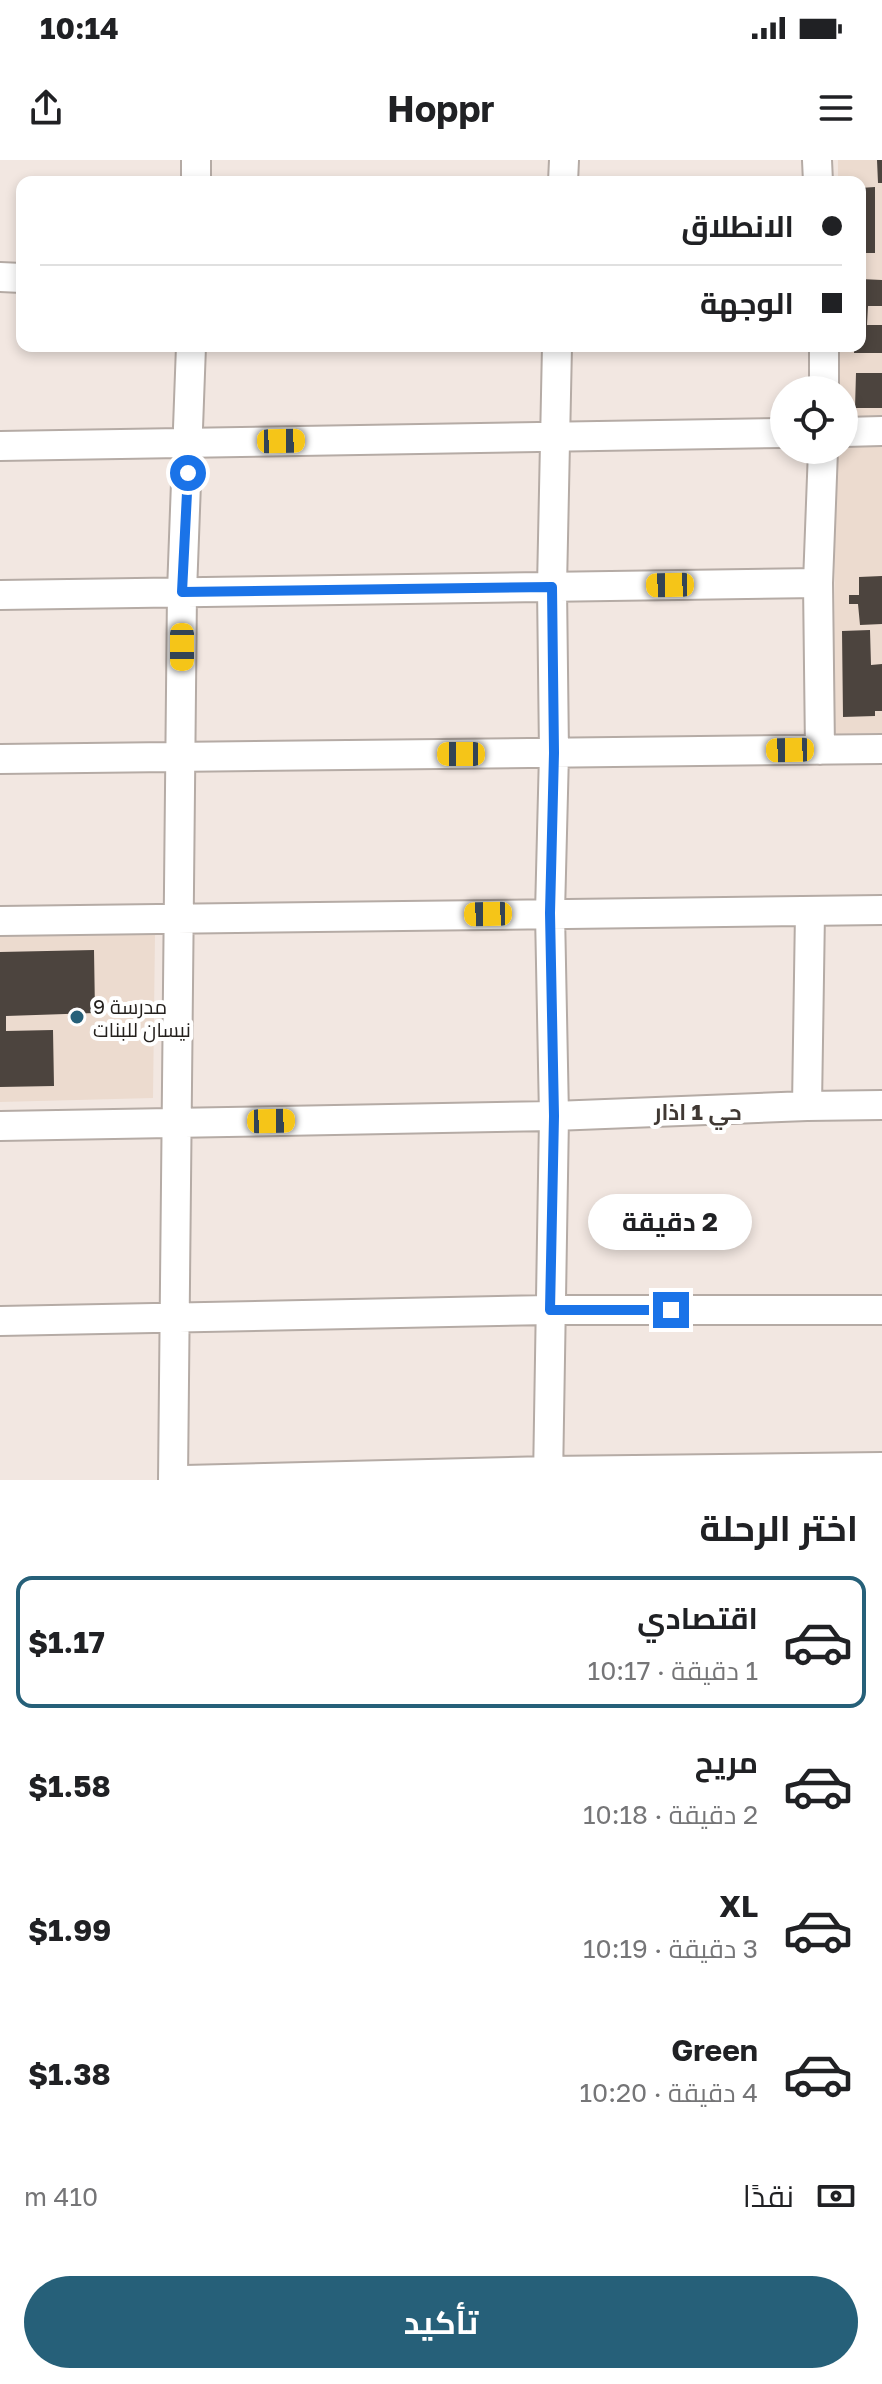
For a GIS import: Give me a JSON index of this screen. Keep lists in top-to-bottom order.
{
  "districts": ["حي 1 اذار"],
  "places": ["مدرسة 9 نيسان للبنات"],
  "page": {
    "status": "10:14",
    "header": "Hoppr",
    "banner": ["الانطلاق", "الوجهة"],
    "bubble": "2 دقيقة",
    "heading": "اختر الرحلة",
    "list": [
      {
        "name": "اقتصادي",
        "note": "1 دقيقة · 10:17",
        "value": "$1.17"
      },
      {
        "name": "مريح",
        "note": "2 دقيقة · 10:18",
        "value": "$1.58"
      },
      {
        "name": "XL",
        "note": "3 دقيقة · 10:19",
        "value": "$1.99"
      },
      {
        "name": "Green",
        "note": "4 دقيقة · 10:20",
        "value": "$1.38"
      }
    ],
    "pay": ["نقدًا", "410 m"],
    "buttons": "تأكيد"
  }
}
